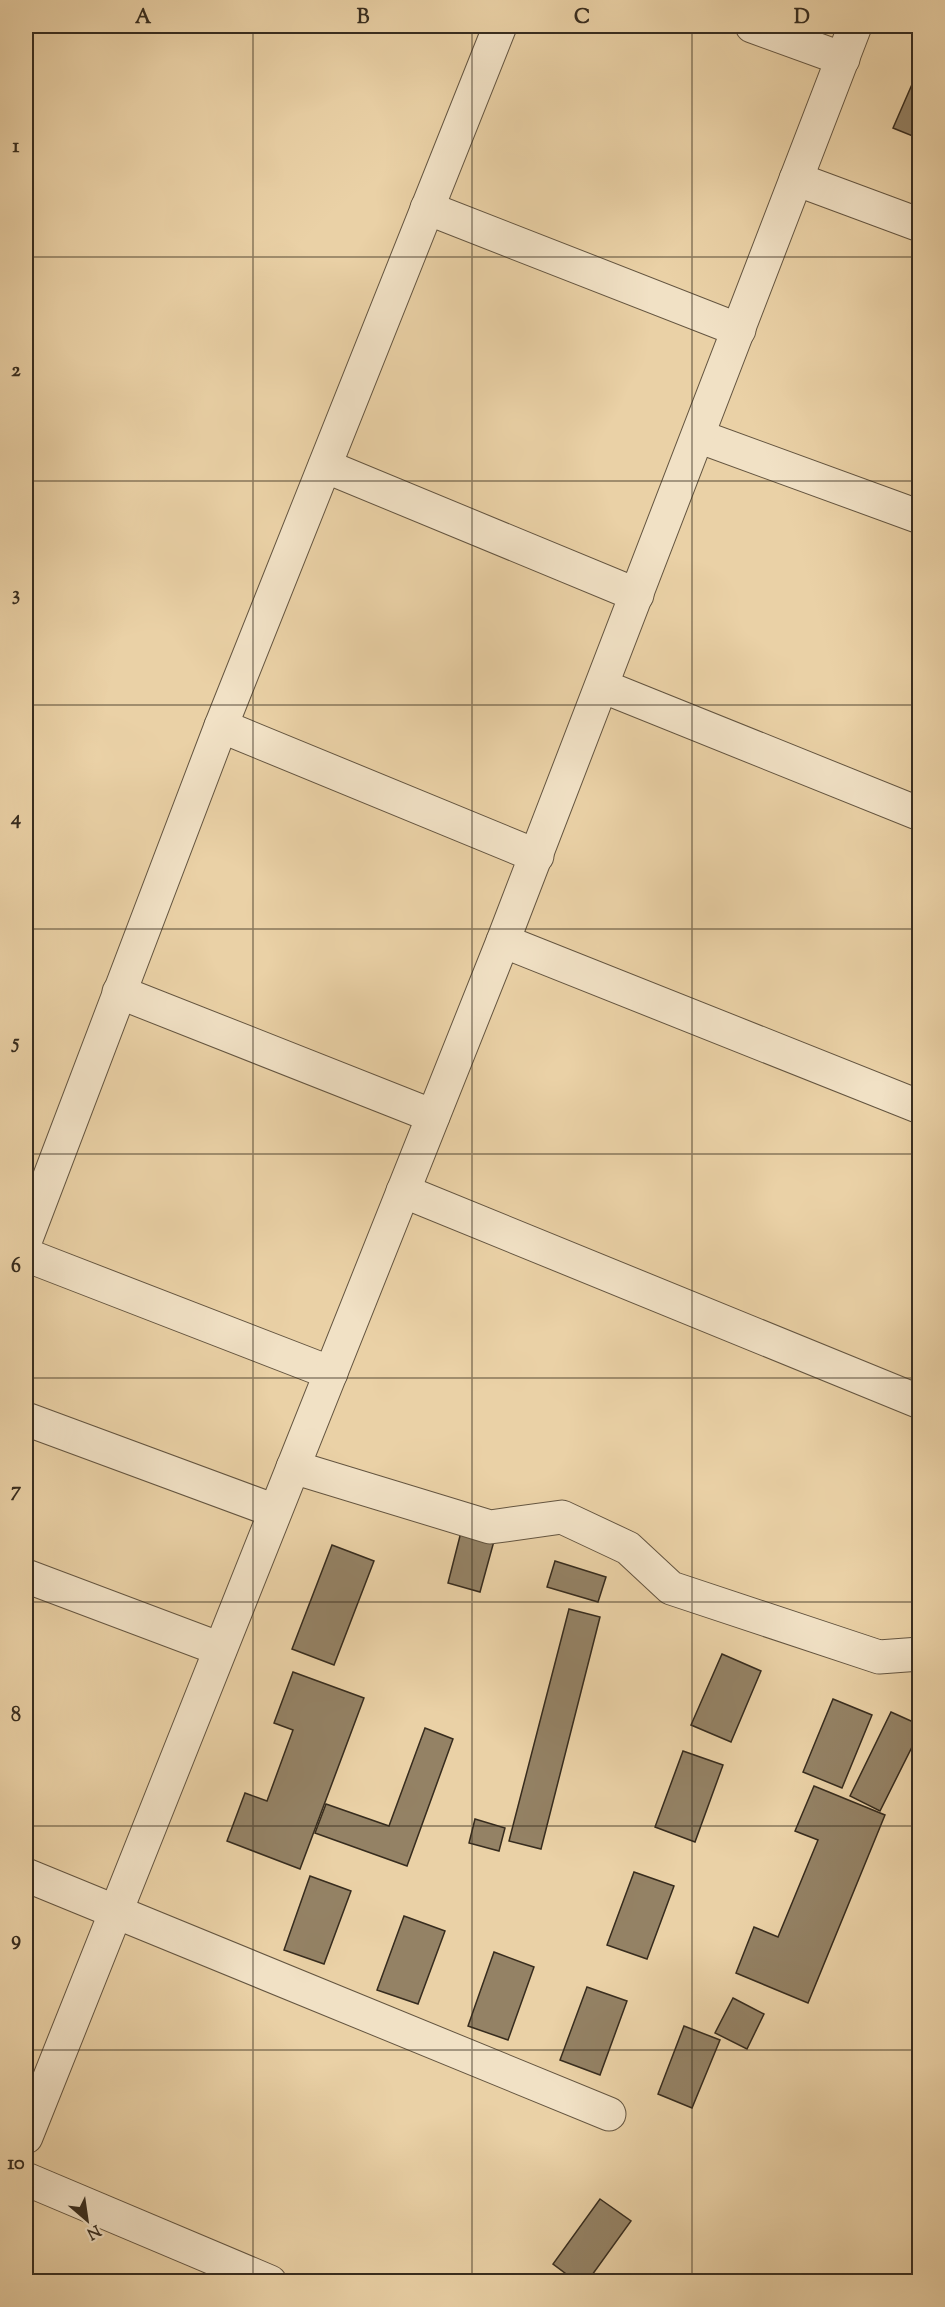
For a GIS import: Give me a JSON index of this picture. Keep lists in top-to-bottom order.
{
  "north": "bottom right",
  "grid": {
    "columns": [
      "A",
      "B",
      "C",
      "D"
    ],
    "rows": [
      "1",
      "2",
      "3",
      "4",
      "5",
      "6",
      "7",
      "8",
      "9",
      "10"
    ]
  }
}
